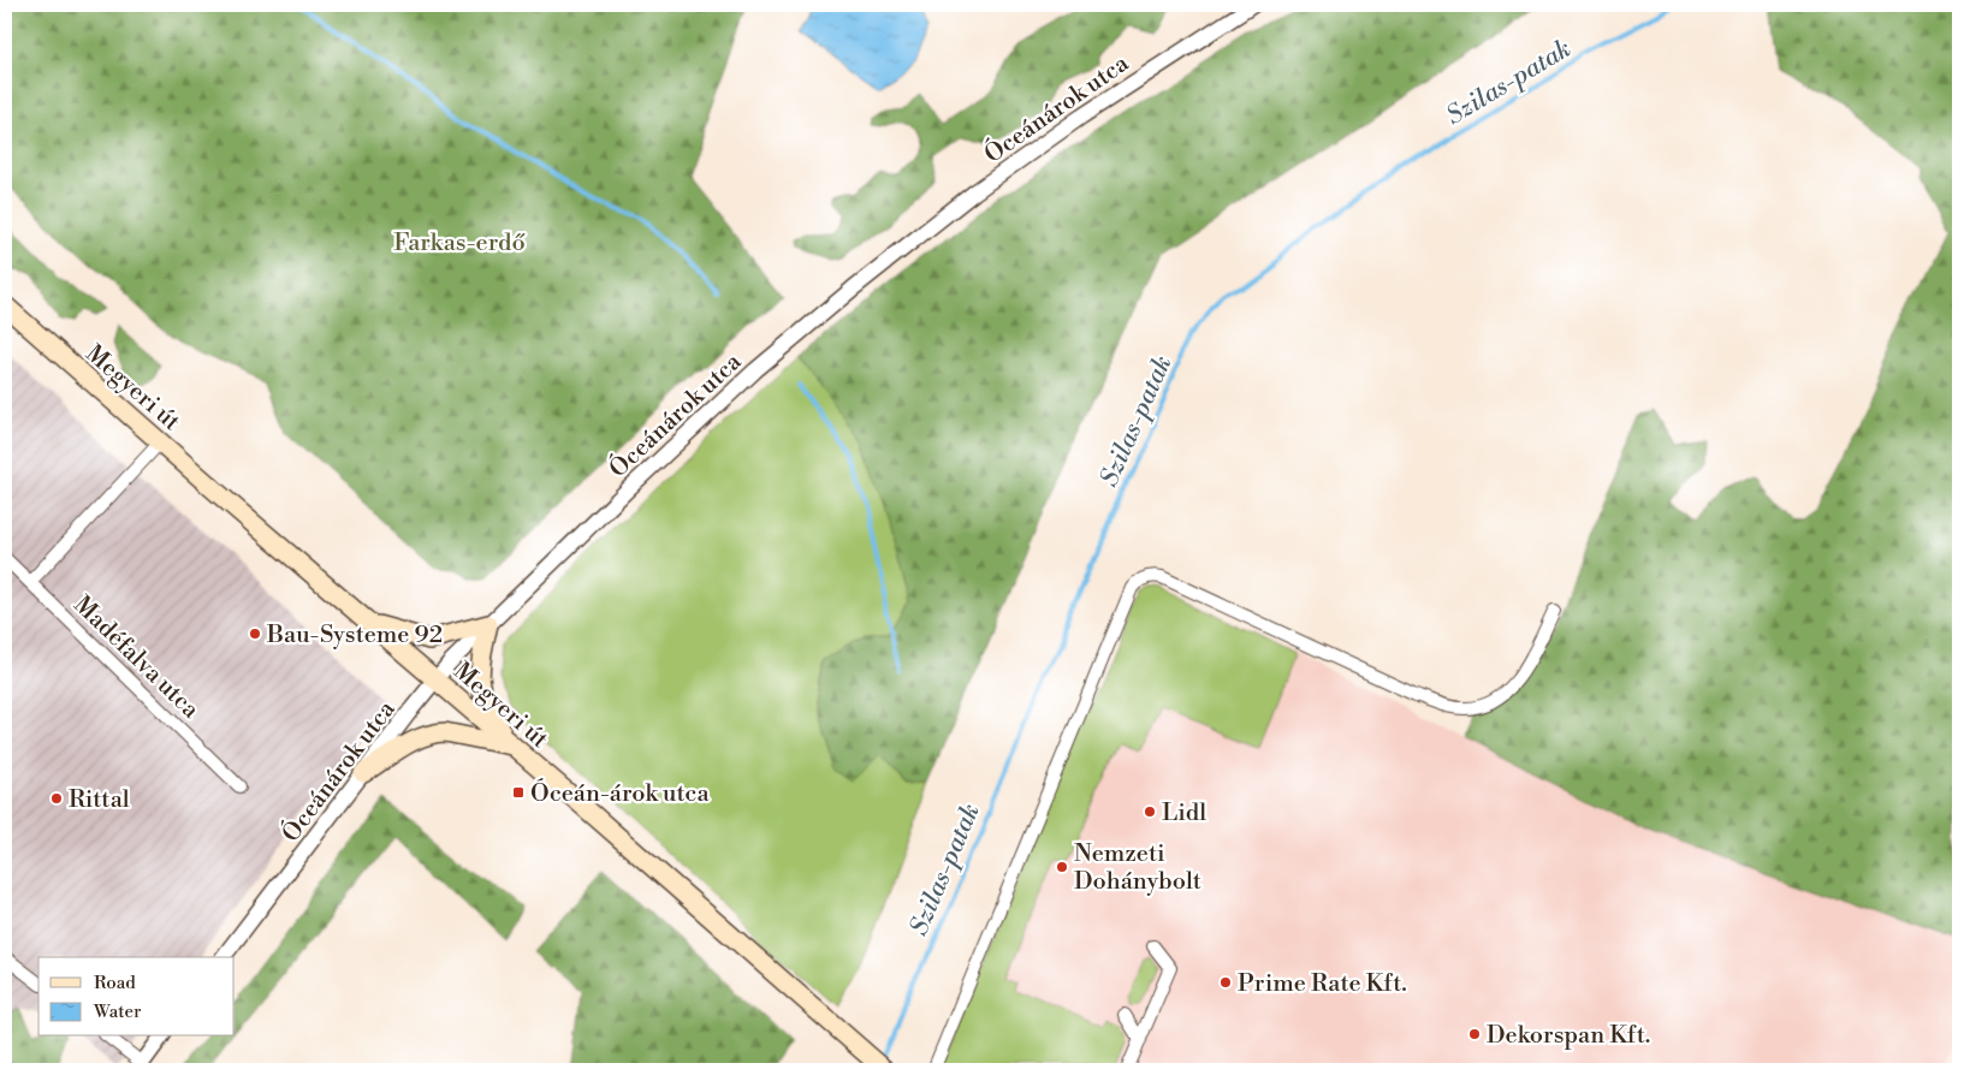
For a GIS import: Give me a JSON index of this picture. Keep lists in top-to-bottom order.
{
  "streets": {
    "main road": ["Megyeri út"],
    "street": ["Óceánárok utca", "Madéfalva utca"]
  },
  "crossings": [
    ["Óceánárok utca", "Megyeri út"]
  ],
  "water": ["Szilas-patak"],
  "parks": ["Farkas-erdő"],
  "places": {
    "other": [
      "Bau-Systeme 92",
      "Rittal",
      "Lidl",
      "Nemzeti Dohánybolt",
      "Prime Rate Kft.",
      "Dekorspan Kft."
    ],
    "transit": ["Óceán-árok utca"]
  },
  "legend": ["Road", "Water"]
}
